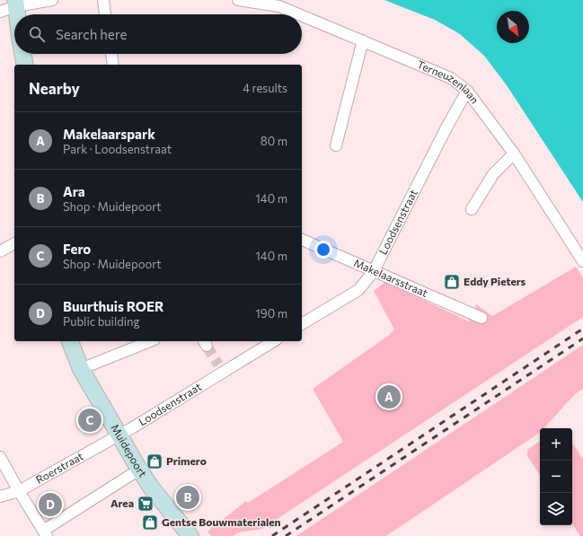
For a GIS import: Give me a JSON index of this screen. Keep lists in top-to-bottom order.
{
  "streets": {
    "street": [
      "Terneuzenlaan",
      "Loodsenstraat",
      "Makelaarsstraat",
      "Muidepoort",
      "Roerstraat"
    ]
  },
  "crossings": [
    ["Terneuzenlaan", "Loodsenstraat"],
    ["Loodsenstraat", "Makelaarsstraat"],
    ["Loodsenstraat", "Muidepoort"],
    ["Loodsenstraat", "Roerstraat"],
    ["Muidepoort", "Roerstraat"]
  ],
  "places": {
    "shop": ["Eddy Pieters", "Primero", "Gentse Bouwmaterialen"],
    "supermarket": ["Area"]
  },
  "north": "bottom right",
  "page": {
    "search": "Search here",
    "heading": ["Nearby", "4 results"],
    "list": [
      {
        "mark": "A",
        "name": "Makelaarspark",
        "note": "Park · Loodsenstraat",
        "value": "80 m"
      },
      {
        "mark": "B",
        "name": "Ara",
        "note": "Shop · Muidepoort",
        "value": "140 m"
      },
      {
        "mark": "C",
        "name": "Fero",
        "note": "Shop · Muidepoort",
        "value": "140 m"
      },
      {
        "mark": "D",
        "name": "Buurthuis ROER",
        "note": "Public building",
        "value": "190 m"
      }
    ],
    "pins": [
      "A",
      "C",
      "B",
      "D"
    ],
    "map_buttons": ["+", "−"]
  }
}
